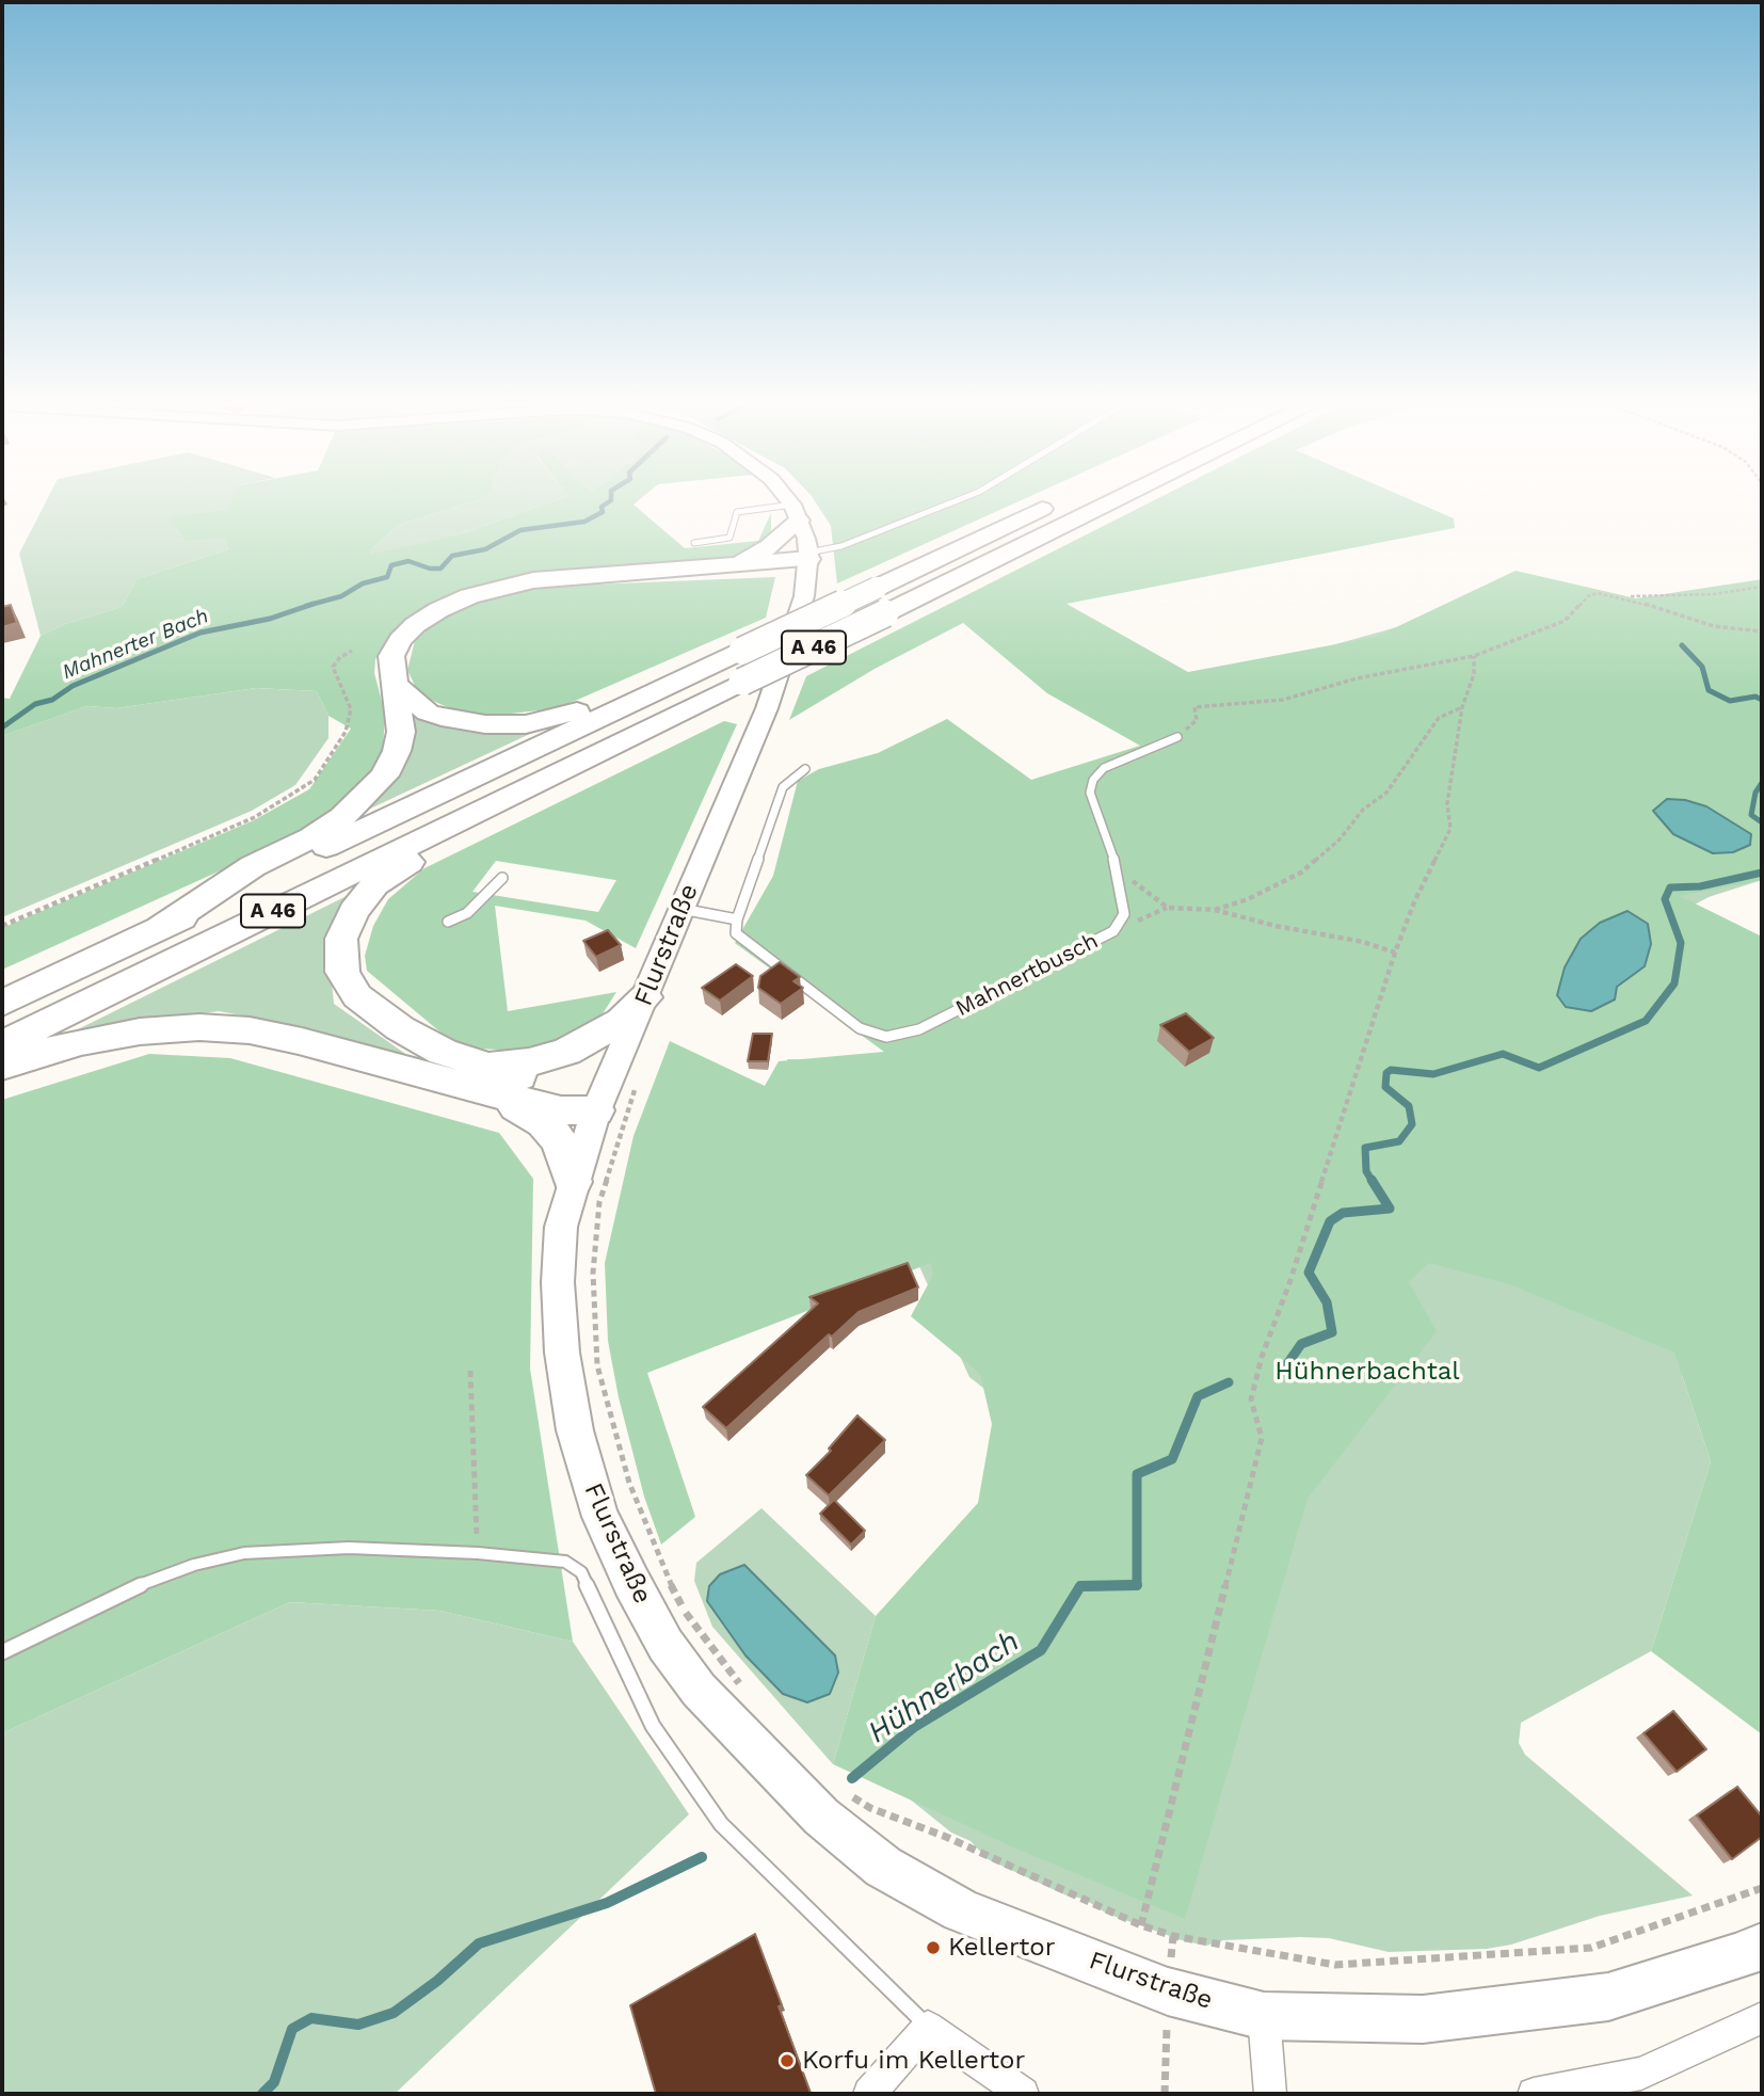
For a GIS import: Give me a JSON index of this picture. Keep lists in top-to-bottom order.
{
  "streets": {
    "highway": ["A 46"],
    "main road": ["Flurstraße"],
    "lane": ["Mahnertbusch"]
  },
  "water": ["Mahnerter Bach", "Hühnerbach"],
  "parks": ["Hühnerbachtal"],
  "places": ["Kellertor", "Korfu im Kellertor"]
}
